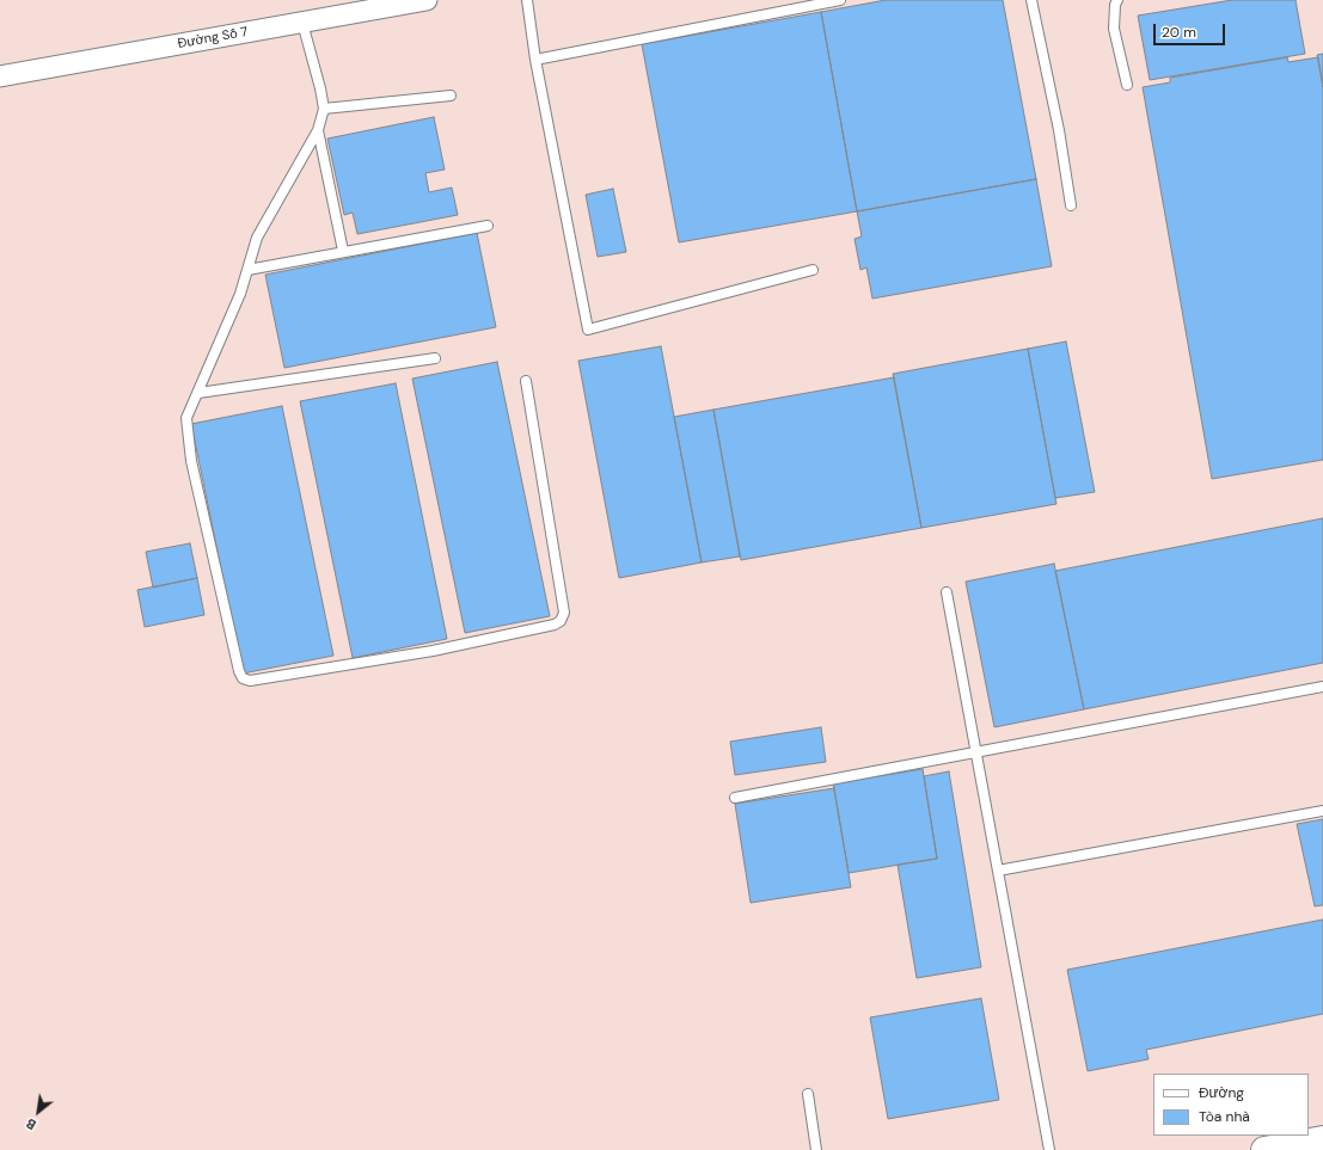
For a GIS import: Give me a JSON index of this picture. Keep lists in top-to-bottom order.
{
  "streets": {
    "street": ["Đường Số 7"]
  },
  "legend": ["Đường", "Tòa nhà"],
  "scale_bar": "20 m",
  "north": "bottom left"
}
